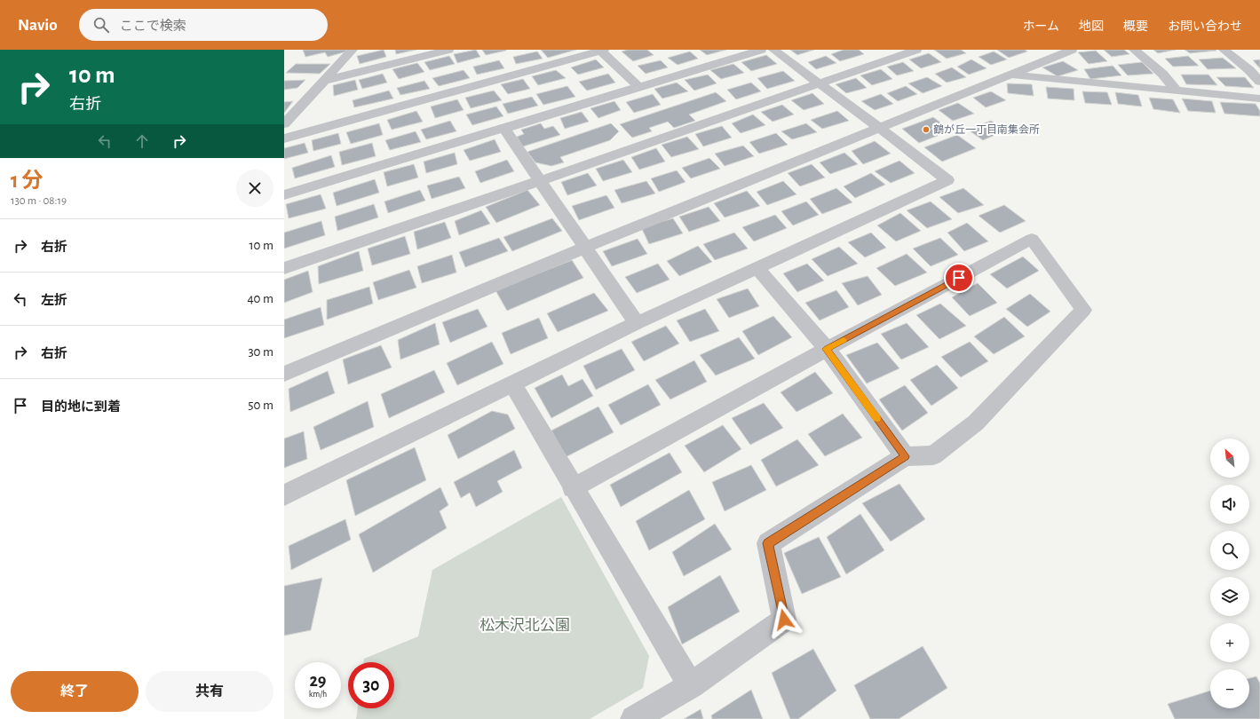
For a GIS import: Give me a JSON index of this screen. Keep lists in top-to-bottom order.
{
  "parks": ["松木沢北公園"],
  "places": ["鶴が丘一丁目南集会所"],
  "north": "top left",
  "page": {
    "header": "Navio",
    "search": "ここで検索",
    "nav": [
      "ホーム",
      "地図",
      "概要",
      "お問い合わせ"
    ],
    "turn": ["10 m", "右折"],
    "heading": ["1 分", "130 m · 08:19"],
    "list": [
      {
        "name": "右折",
        "value": "10 m"
      },
      {
        "name": "左折",
        "value": "40 m"
      },
      {
        "name": "右折",
        "value": "30 m"
      },
      {
        "name": "目的地に到着",
        "value": "50 m"
      }
    ],
    "map_buttons": ["+", "−"],
    "speed": "29 km/h",
    "limit": "30",
    "buttons": ["終了", "共有"]
  }
}
